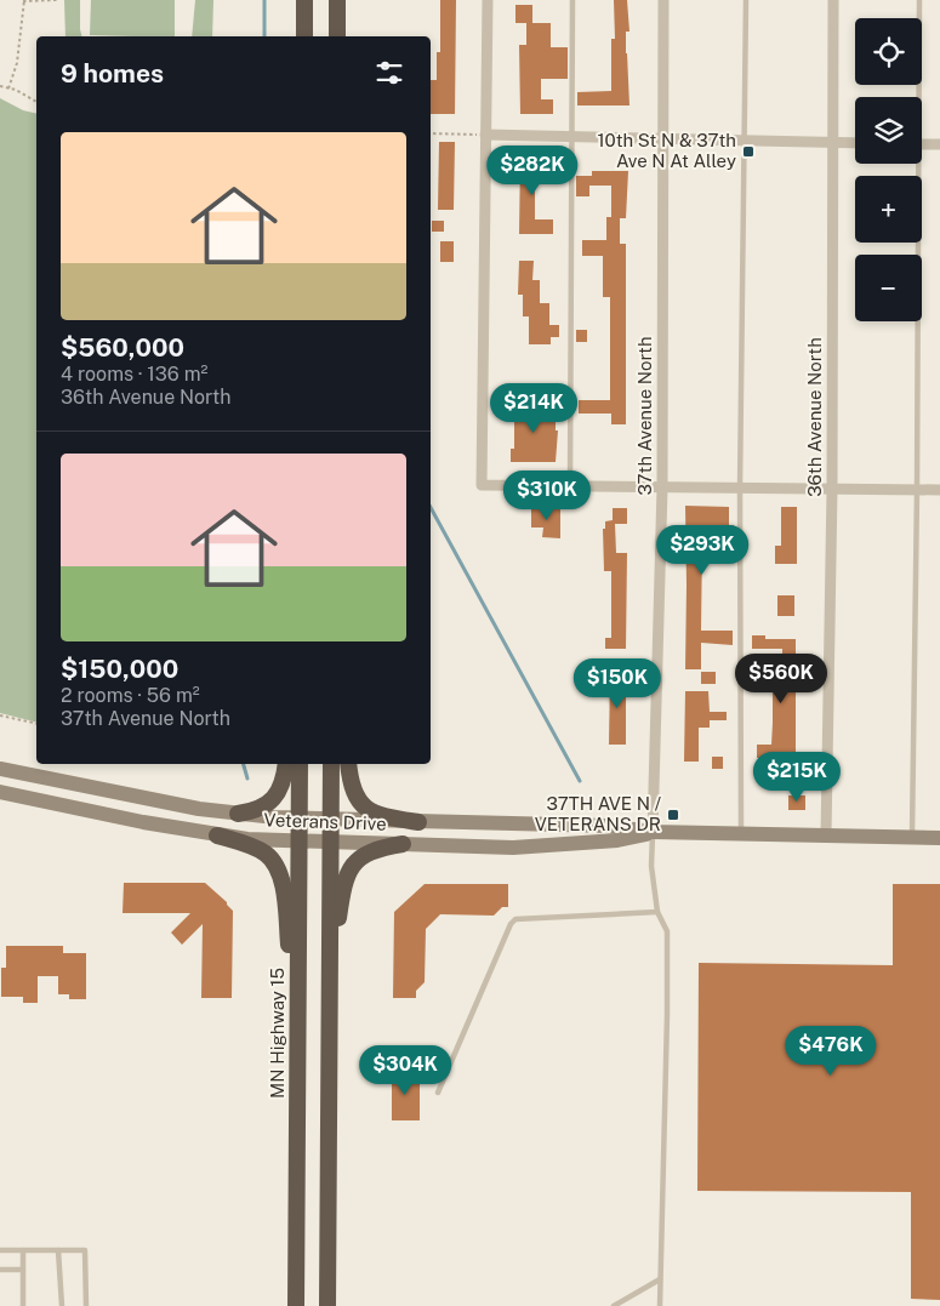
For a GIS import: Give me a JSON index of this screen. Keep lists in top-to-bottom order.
{
  "streets": {
    "highway": ["MN Highway 15"],
    "main road": ["Veterans Drive"],
    "street": ["37th Avenue North", "36th Avenue North"]
  },
  "crossings": [
    ["37th Avenue North", "Veterans Drive"],
    ["36th Avenue North", "Veterans Drive"],
    ["Veterans Drive", "MN Highway 15"]
  ],
  "places": {
    "transit": ["10th St N & 37th Ave N At Alley", "37TH AVE N / VETERANS DR"]
  },
  "page": {
    "map_buttons": ["+", "−"],
    "heading": "9 homes",
    "list": [
      {
        "name": "$560,000",
        "note": "4 rooms · 136 m² · 36th Avenue North"
      },
      {
        "name": "$150,000",
        "note": "2 rooms · 56 m² · 37th Avenue North"
      }
    ],
    "price": [
      "$282K",
      "$214K",
      "$310K",
      "$293K",
      "$560K",
      "$150K",
      "$215K",
      "$476K",
      "$304K"
    ]
  }
}
